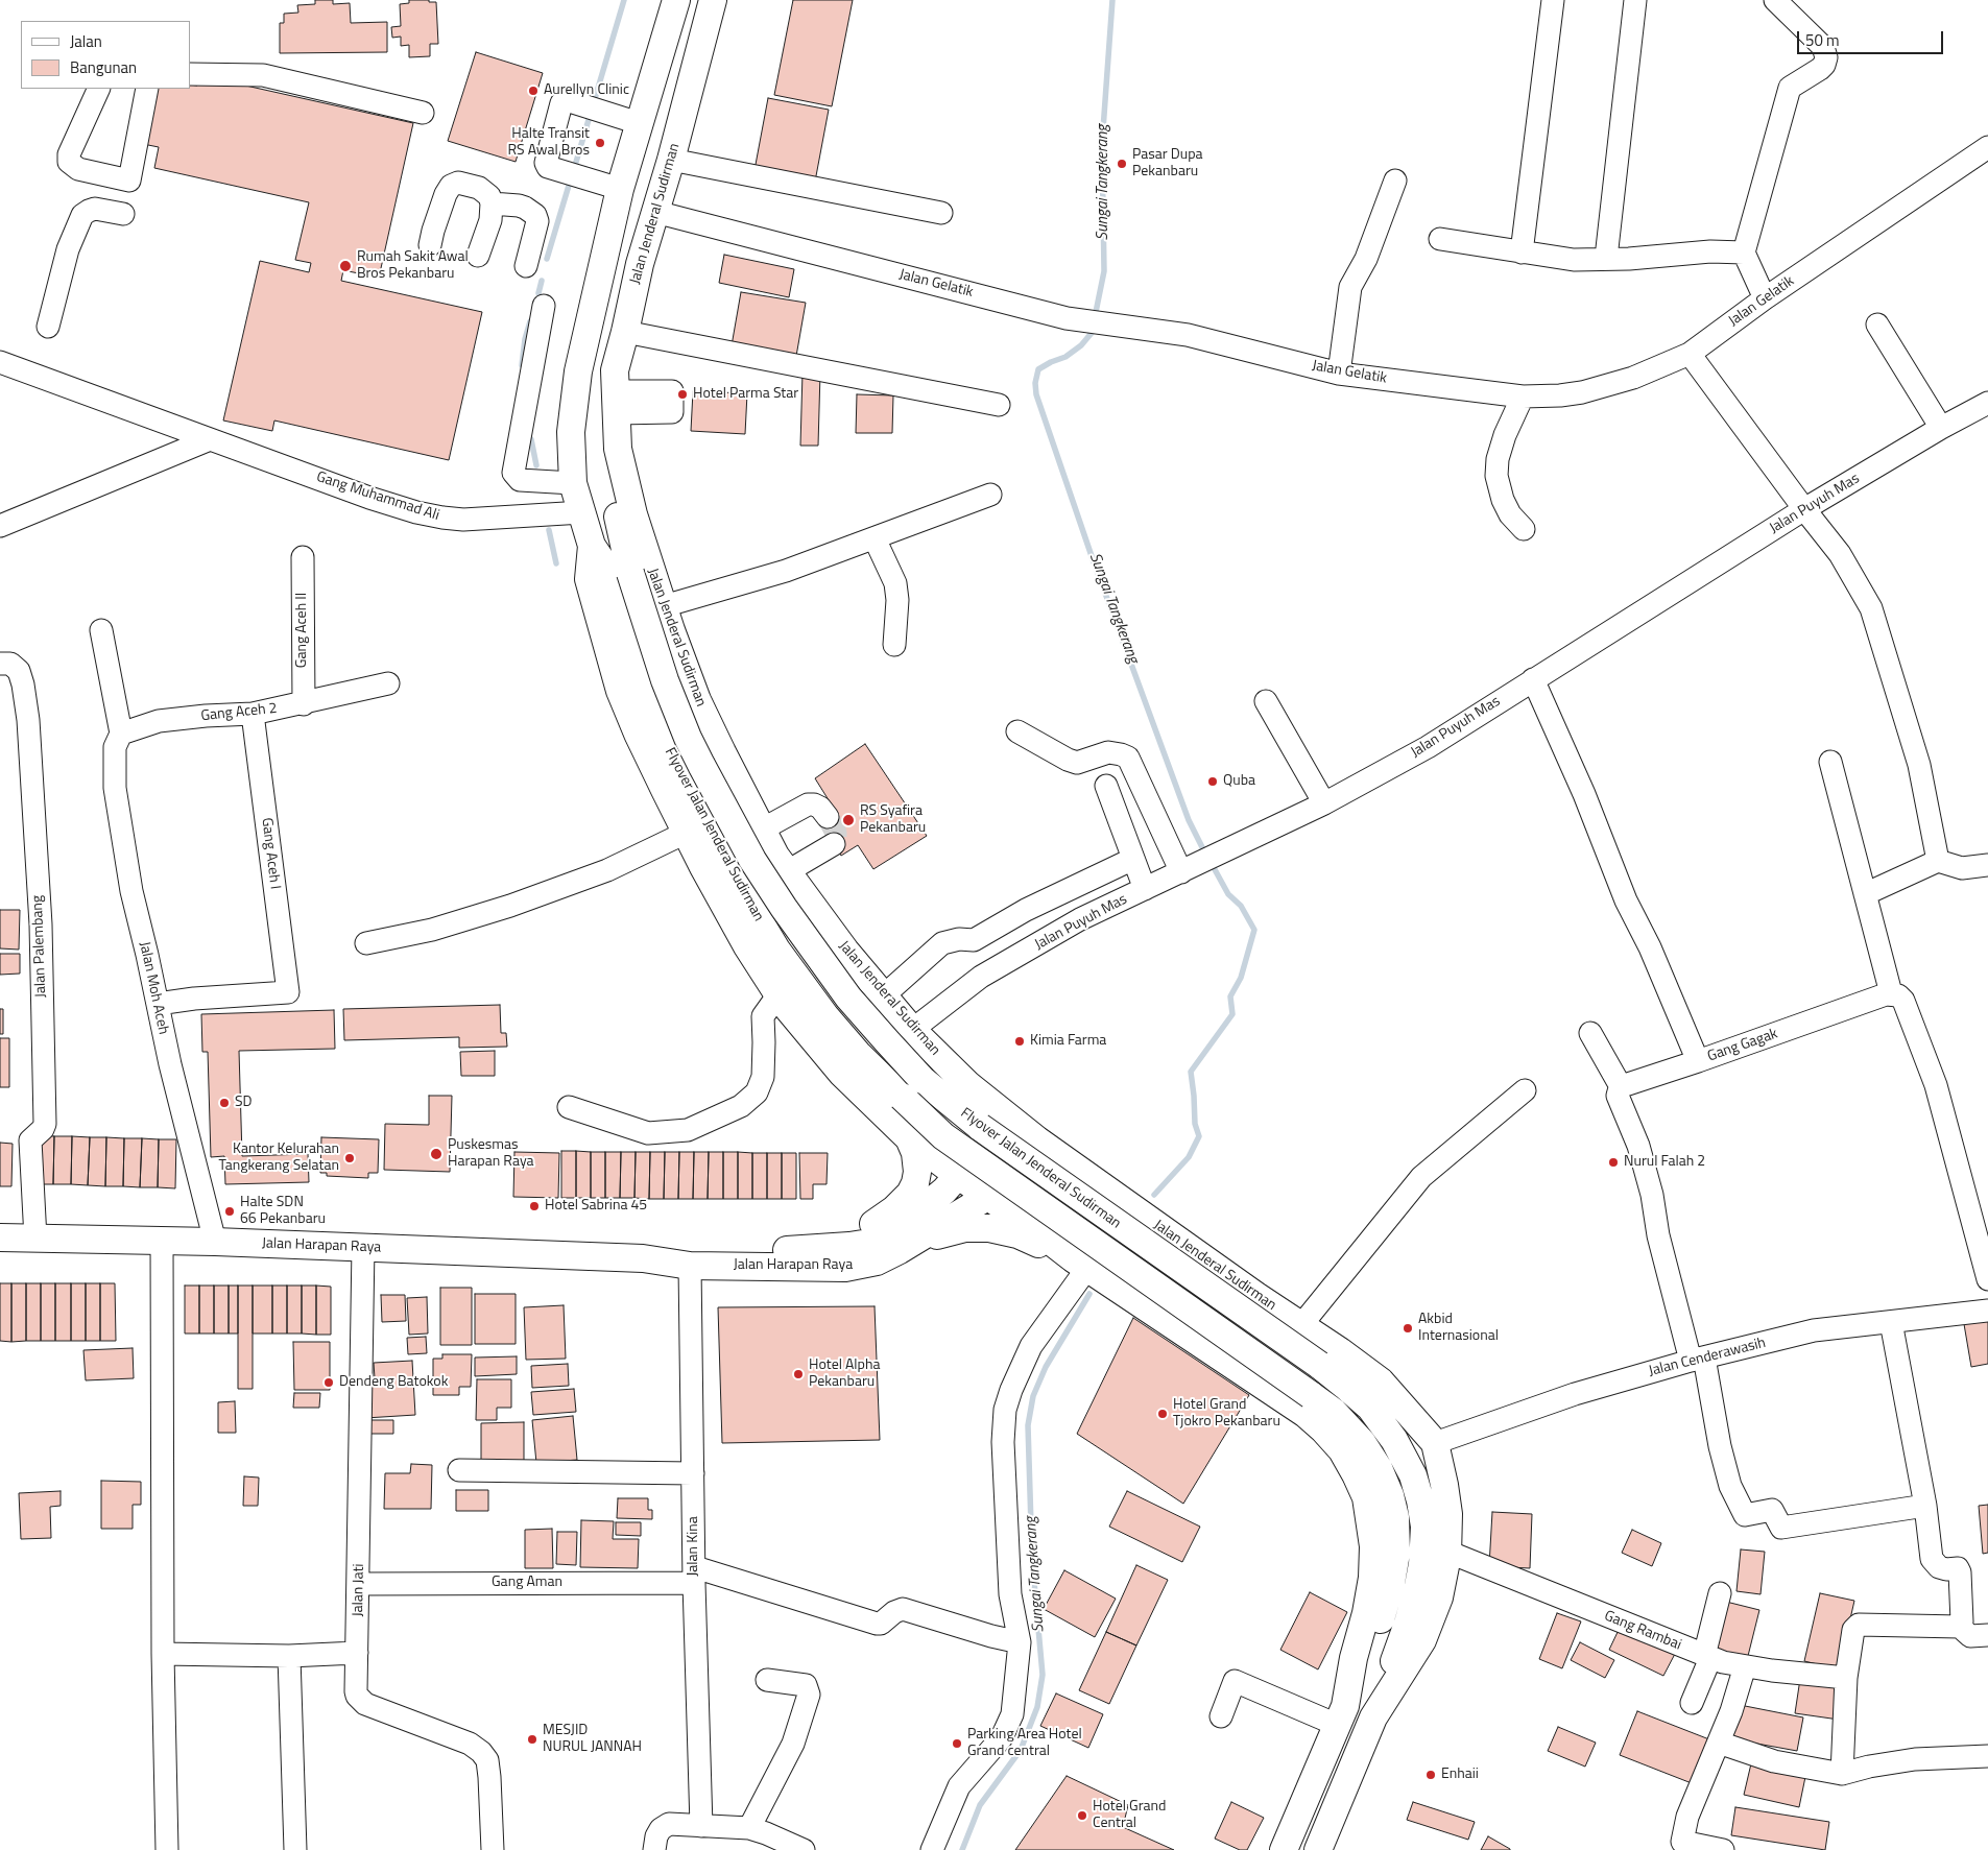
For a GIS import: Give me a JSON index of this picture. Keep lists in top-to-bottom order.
{
  "streets": {
    "main road": ["Jalan Jenderal Sudirman", "Flyover Jalan Jenderal Sudirman", "Jalan Harapan Raya"],
    "street": [
      "Jalan Gelatik",
      "Gang Muhammad Ali",
      "Jalan Puyuh Mas",
      "Gang Aceh II",
      "Gang Aceh 2",
      "Gang Aceh I",
      "Jalan Palembang",
      "Jalan Moh Aceh",
      "Gang Gagak",
      "Jalan Cenderawasih",
      "Jalan Kina",
      "Gang Aman",
      "Jalan Jati",
      "Gang Rambai"
    ]
  },
  "crossings": [
    ["Jalan Jenderal Sudirman", "Jalan Gelatik"],
    ["Jalan Jenderal Sudirman", "Gang Muhammad Ali"],
    ["Jalan Jenderal Sudirman", "Jalan Puyuh Mas"],
    ["Jalan Jenderal Sudirman", "Flyover Jalan Jenderal Sudirman"],
    ["Jalan Jenderal Sudirman", "Jalan Harapan Raya"],
    ["Jalan Jenderal Sudirman", "Jalan Cenderawasih"],
    ["Jalan Jenderal Sudirman", "Gang Rambai"],
    ["Jalan Puyuh Mas", "Gang Gagak"],
    ["Gang Aceh II", "Gang Aceh 2"],
    ["Gang Aceh 2", "Gang Aceh I"],
    ["Gang Aceh 2", "Jalan Moh Aceh"],
    ["Gang Aceh I", "Jalan Moh Aceh"],
    ["Jalan Palembang", "Jalan Harapan Raya"],
    ["Jalan Moh Aceh", "Jalan Harapan Raya"],
    ["Jalan Harapan Raya", "Jalan Kina"],
    ["Jalan Harapan Raya", "Jalan Jati"],
    ["Jalan Kina", "Gang Aman"],
    ["Gang Aman", "Jalan Jati"]
  ],
  "water": ["Sungai Tangkerang"],
  "places": [
    "Aurellyn Clinic",
    "Halte Transit RS Awal Bros",
    "Pasar Dupa Pekanbaru",
    "Rumah Sakit Awal Bros Pekanbaru",
    "Hotel Parma Star",
    "Quba",
    "RS Syafira Pekanbaru",
    "Kimia Farma",
    "SD",
    "Puskesmas Harapan Raya",
    "Kantor Kelurahan Tangkerang Selatan",
    "Nurul Falah 2",
    "Hotel Sabrina 45",
    "Halte SDN 66 Pekanbaru",
    "Akbid Internasional",
    "Hotel Alpha Pekanbaru",
    "Dendeng Batokok",
    "Hotel Grand Tjokro Pekanbaru",
    "MESJID NURUL JANNAH",
    "Parking Area Hotel Grand central",
    "Enhaii",
    "Hotel Grand Central"
  ],
  "legend": ["Jalan", "Bangunan"],
  "scale_bar": "50 m"
}
